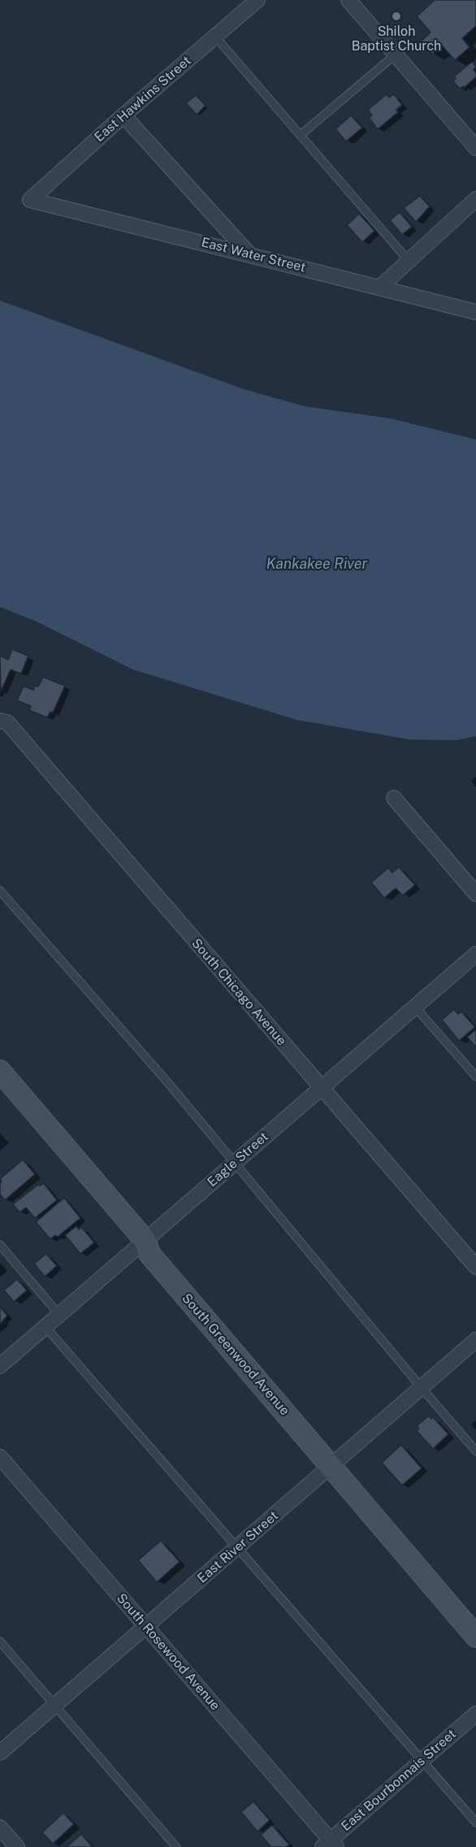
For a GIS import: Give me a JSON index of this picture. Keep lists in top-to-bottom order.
{
  "streets": {
    "street": [
      "East Hawkins Street",
      "East Water Street",
      "South Chicago Avenue",
      "Eagle Street",
      "South Greenwood Avenue",
      "East River Street",
      "South Rosewood Avenue",
      "East Bourbonnais Street"
    ]
  },
  "crossings": [
    ["East Hawkins Street", "East Water Street"],
    ["South Chicago Avenue", "Eagle Street"],
    ["Eagle Street", "South Greenwood Avenue"],
    ["South Greenwood Avenue", "East River Street"],
    ["East River Street", "South Rosewood Avenue"],
    ["South Rosewood Avenue", "East Bourbonnais Street"]
  ],
  "water": ["Kankakee River"],
  "places": ["Shiloh Baptist Church"]
}
